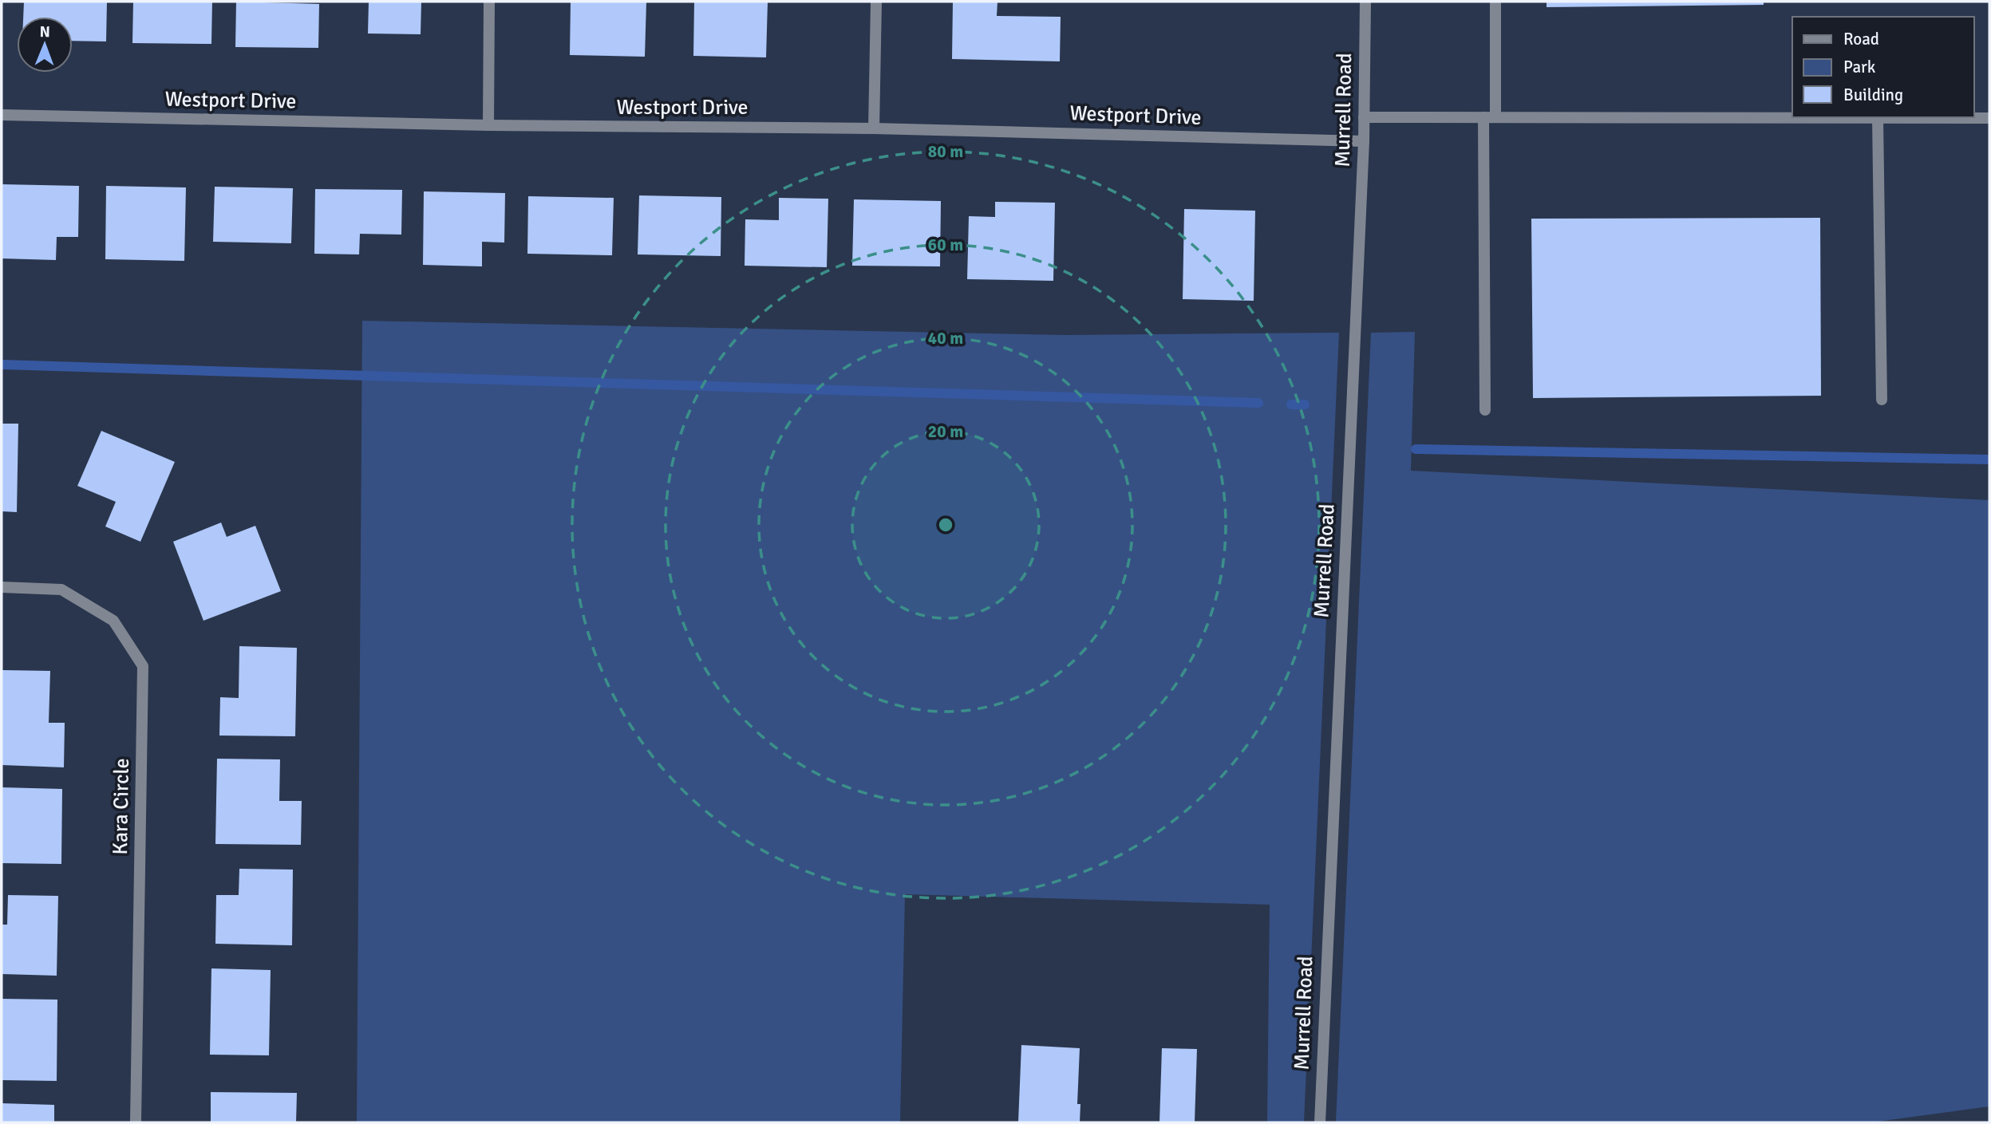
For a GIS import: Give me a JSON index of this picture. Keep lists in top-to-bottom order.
{
  "streets": {
    "street": ["Westport Drive", "Murrell Road", "Kara Circle"]
  },
  "crossings": [
    ["Westport Drive", "Murrell Road"]
  ],
  "legend": ["Road", "Park", "Building"],
  "north": "top",
  "rings": [
    "80 m",
    "60 m",
    "40 m",
    "20 m"
  ]
}
